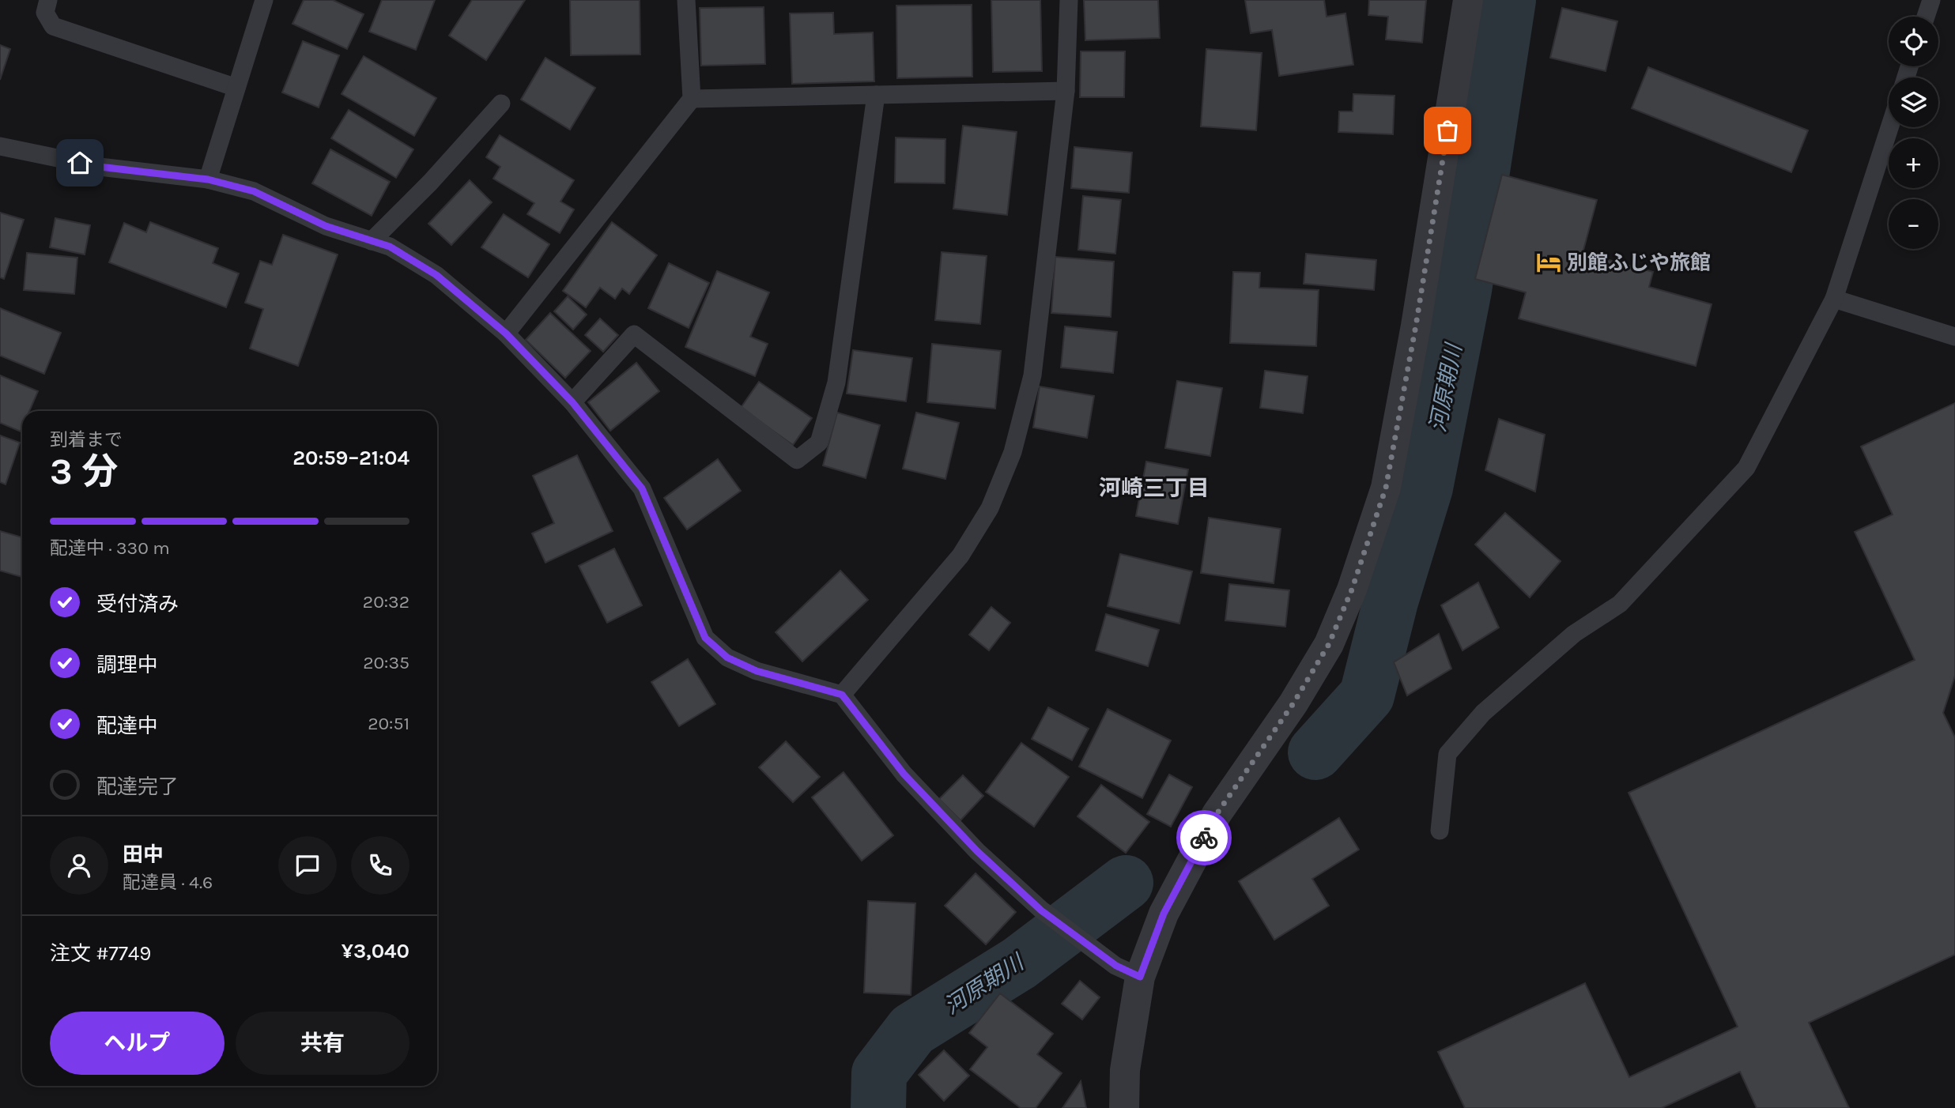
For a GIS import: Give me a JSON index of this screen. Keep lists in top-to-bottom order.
{
  "districts": ["河崎三丁目"],
  "water": ["河原期川"],
  "places": {
    "hotel": ["別館ふじや旅館"]
  },
  "page": {
    "map_buttons": ["+", "−"],
    "heading": ["3 分", "到着まで", "20:59–21:04"],
    "panel": [
      "田中",
      "配達員 · 4.6",
      "注文 #7749",
      "¥3,040"
    ],
    "bar": "配達中 · 330 m",
    "list": [
      ["受付済み", "20:32"],
      ["調理中", "20:35"],
      ["配達中", "20:51"],
      "配達完了"
    ],
    "buttons": ["ヘルプ", "共有"]
  }
}
